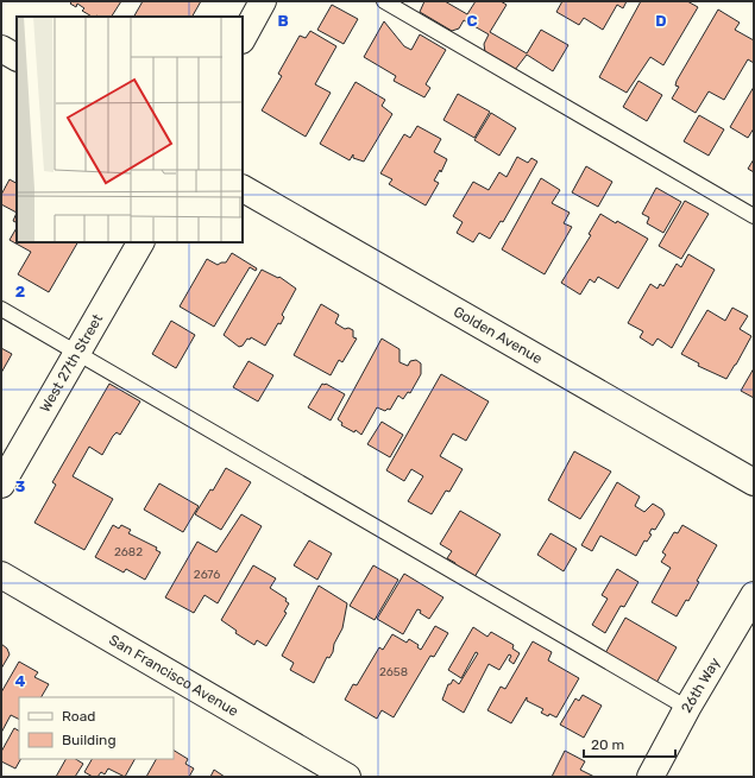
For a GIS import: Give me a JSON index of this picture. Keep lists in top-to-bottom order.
{
  "streets": {
    "street": [
      "Golden Avenue",
      "West 27th Street",
      "San Francisco Avenue",
      "26th Way"
    ]
  },
  "house_numbers": ["2682", "2676", "2658"],
  "legend": ["Road", "Building"],
  "scale_bar": "20 m",
  "grid": {
    "columns": ["B", "C", "D"],
    "rows": ["2", "3", "4"]
  }
}
